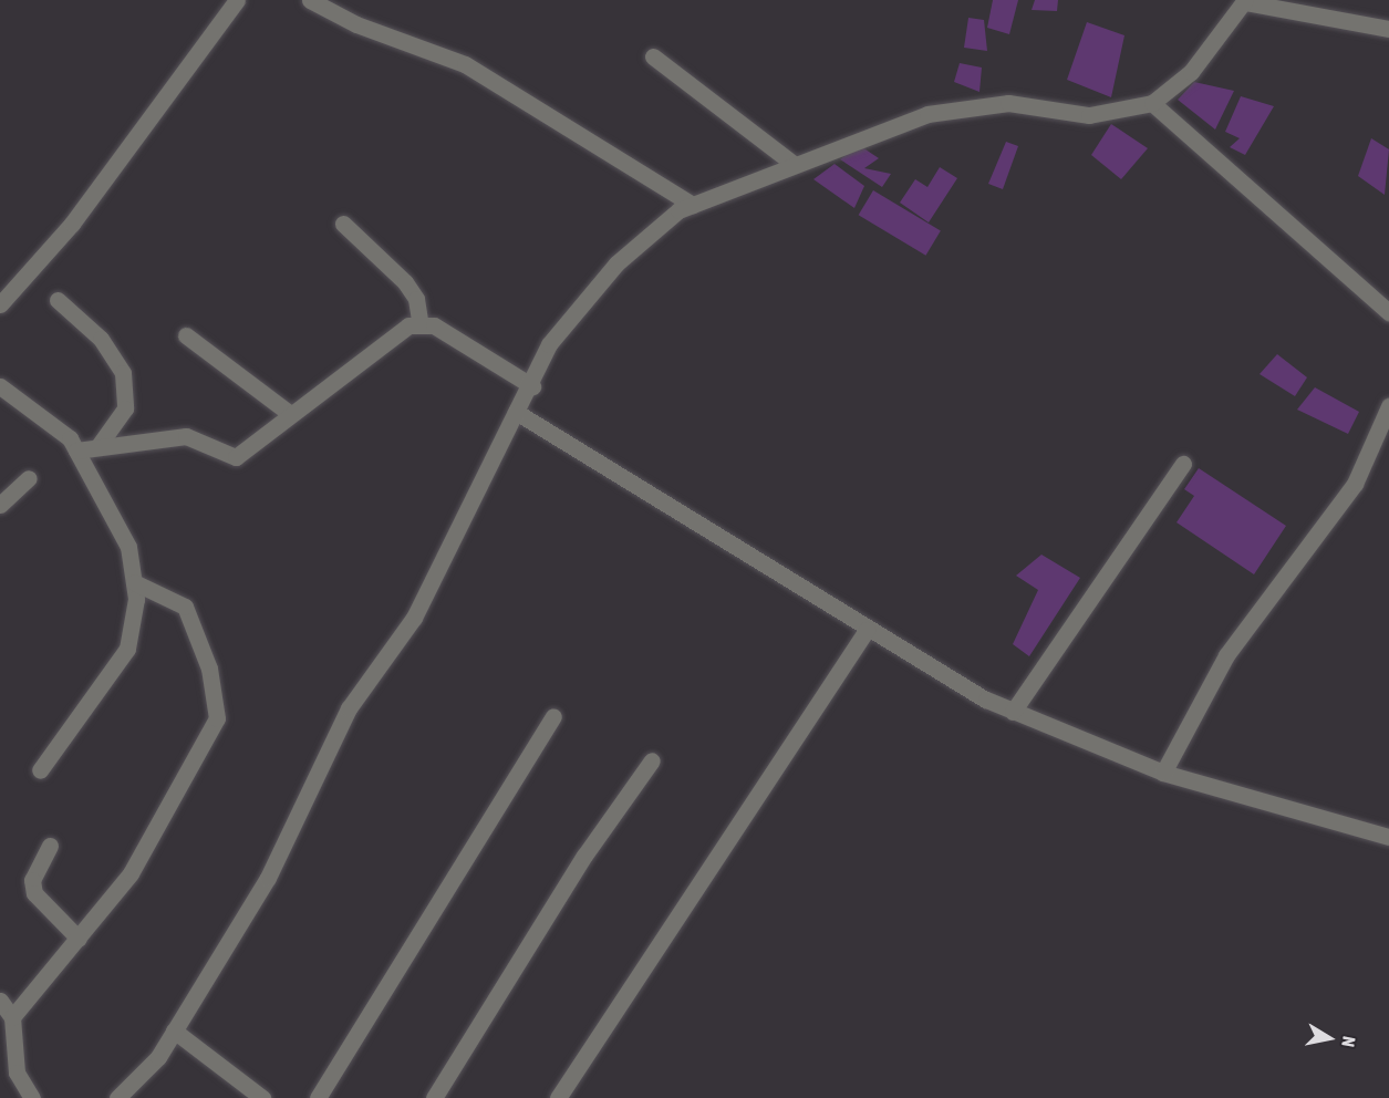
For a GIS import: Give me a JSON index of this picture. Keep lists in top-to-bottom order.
{
  "north": "right"
}
